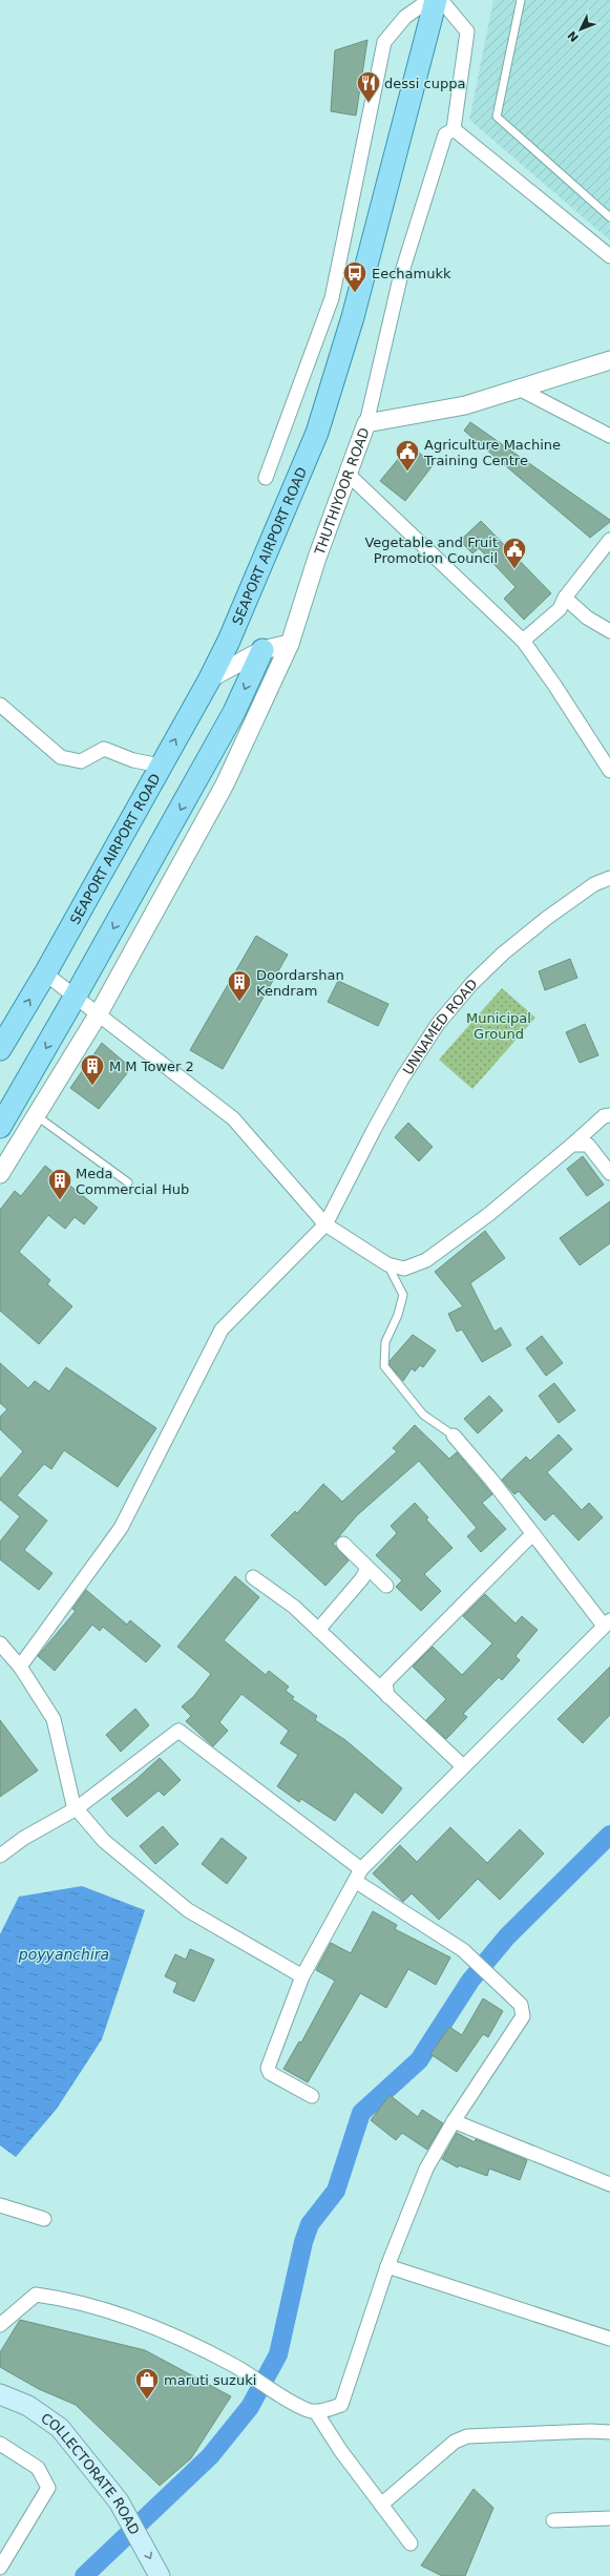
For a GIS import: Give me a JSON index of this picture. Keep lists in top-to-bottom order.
{
  "streets": {
    "main road": ["SEAPORT AIRPORT ROAD", "COLLECTORATE ROAD"],
    "street": ["THUTHIYOOR ROAD", "UNNAMED ROAD"]
  },
  "one_way": ["COLLECTORATE ROAD"],
  "water": ["poyyanchira"],
  "parks": ["Municipal Ground"],
  "places": {
    "restaurant": ["dessi cuppa"],
    "bus stop": ["Eechamukk"],
    "public building": ["Agriculture Machine Training Centre", "Vegetable and Fruit Promotion Council"],
    "building": ["Doordarshan Kendram", "M M Tower 2", "Meda Commercial Hub"],
    "shop": ["maruti suzuki"]
  },
  "north": "bottom left"
}
